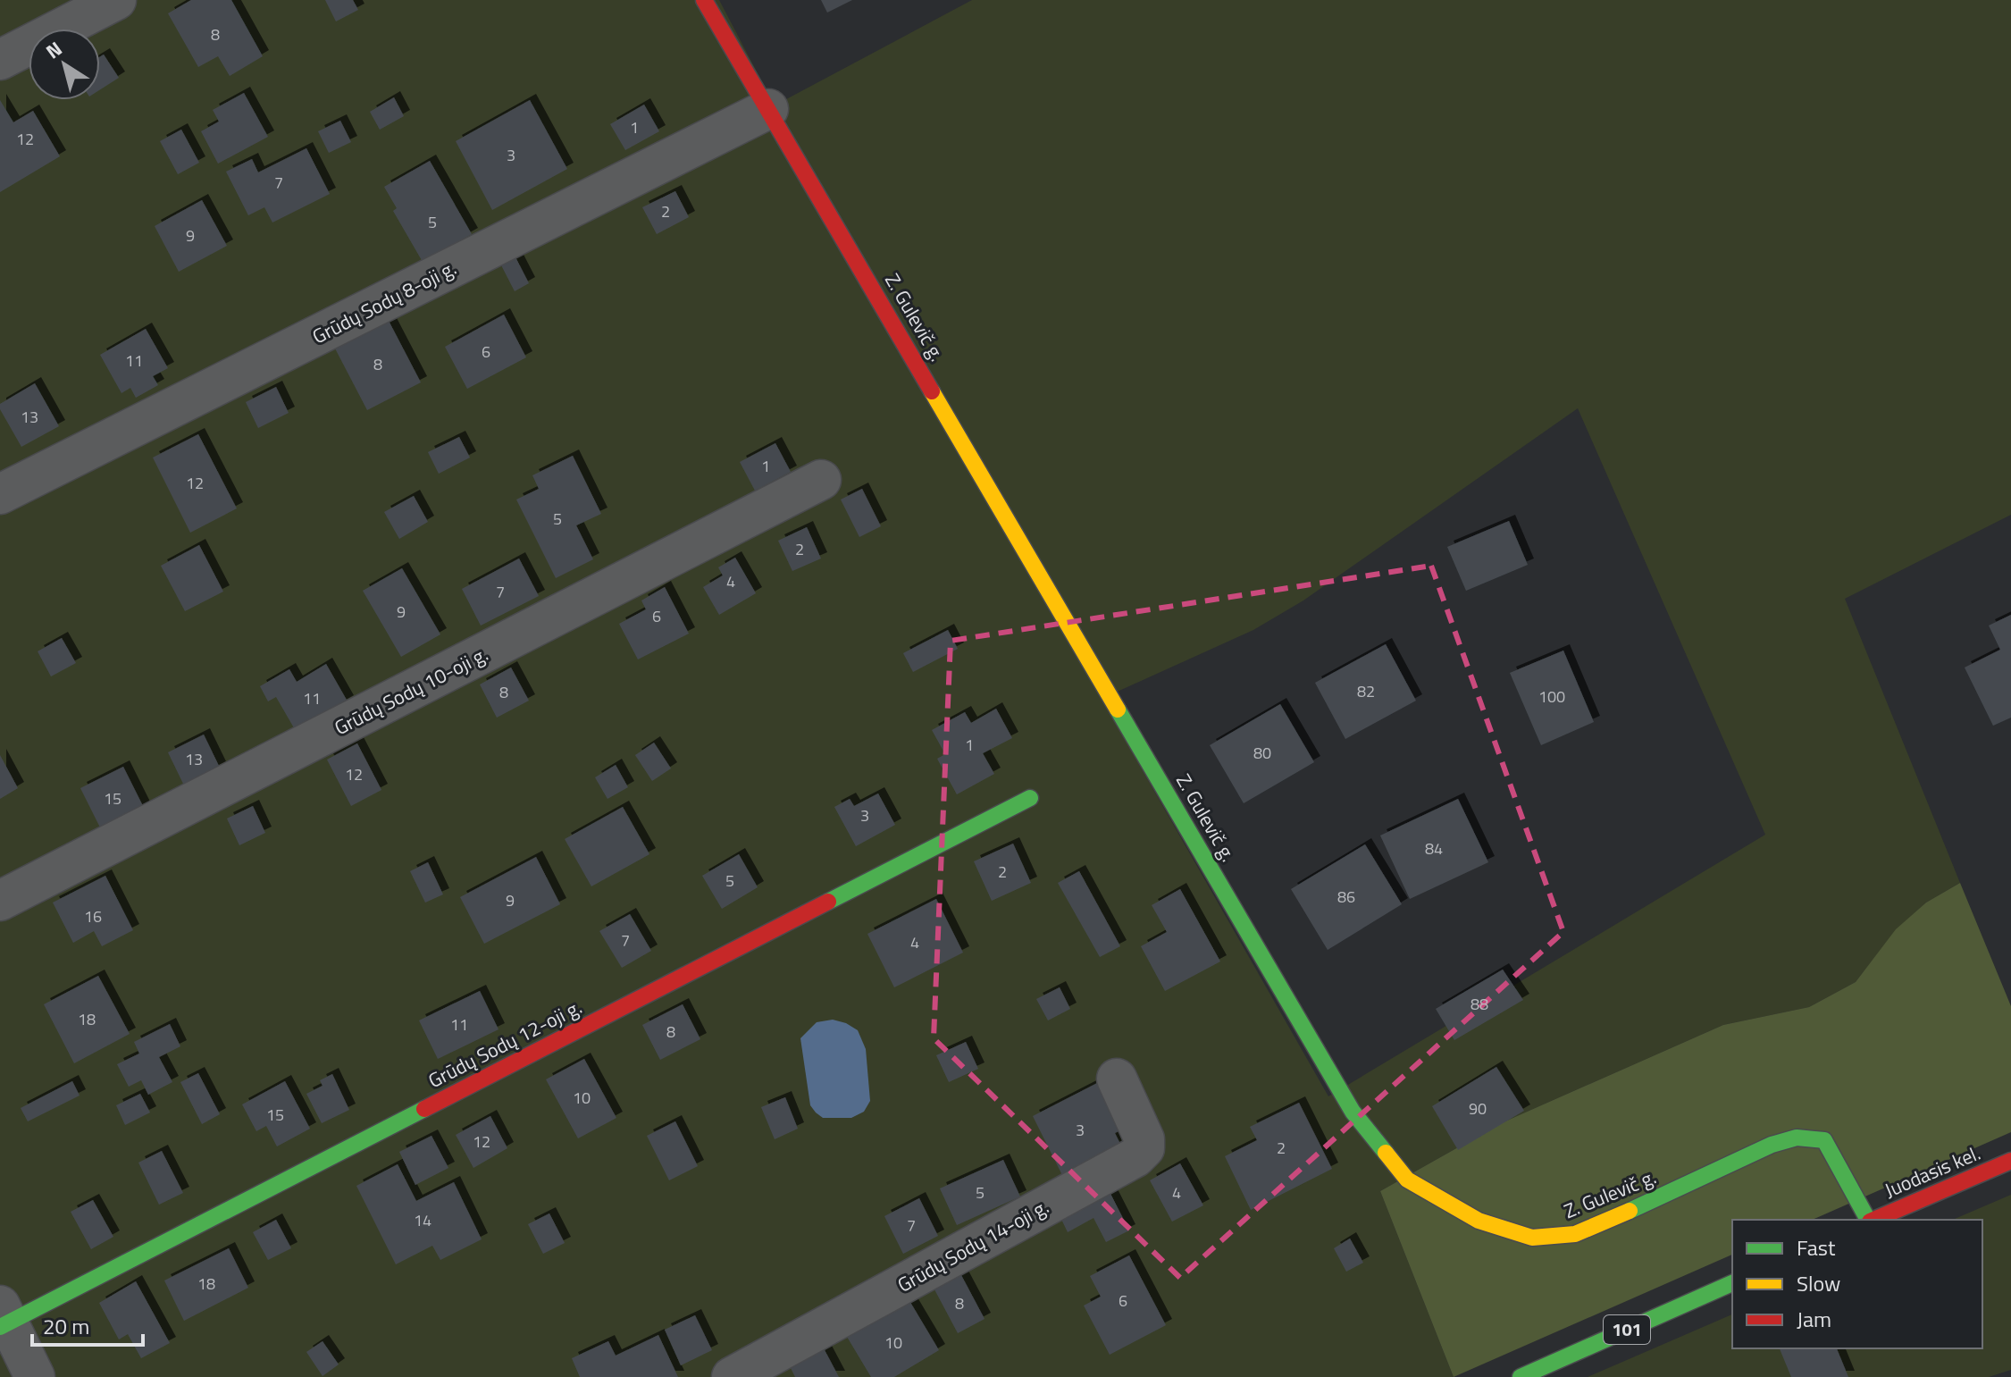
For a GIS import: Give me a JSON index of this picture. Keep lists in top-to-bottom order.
{
  "streets": {
    "street": [
      "Grūdų Sodų 8-oji g.",
      "Z. Gulevič g.",
      "Grūdų Sodų 10-oji g.",
      "Grūdų Sodų 12-oji g.",
      "Juodasis kel.",
      "Grūdų Sodų 14-oji g.",
      "101"
    ]
  },
  "crossings": [
    ["Grūdų Sodų 8-oji g.", "Z. Gulevič g."]
  ],
  "house_numbers": [
    "8",
    "1",
    "12",
    "3",
    "7",
    "2",
    "5",
    "9",
    "6",
    "11",
    "8",
    "13",
    "1",
    "12",
    "5",
    "2",
    "4",
    "7",
    "9",
    "6",
    "82",
    "8",
    "100",
    "11",
    "1",
    "80",
    "13",
    "12",
    "15",
    "3",
    "84",
    "2",
    "5",
    "86",
    "9",
    "16",
    "7",
    "4",
    "88",
    "18",
    "11",
    "8",
    "10",
    "90",
    "15",
    "3",
    "12",
    "2",
    "5",
    "4",
    "14",
    "7",
    "18",
    "6",
    "8",
    "10"
  ],
  "legend": ["Fast", "Slow", "Jam"],
  "scale_bar": "20 m",
  "north": "top left"
}
